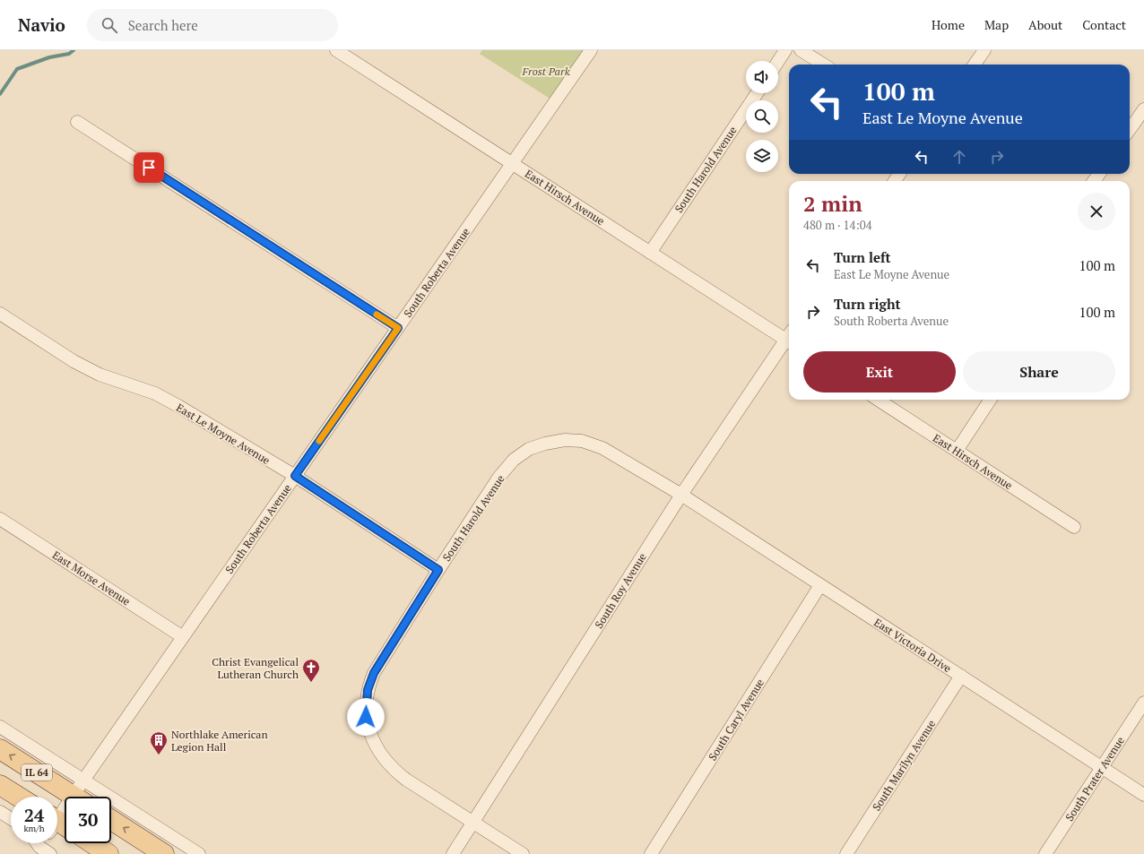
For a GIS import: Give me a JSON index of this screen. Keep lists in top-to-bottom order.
{
  "streets": {
    "main road": ["IL 64"],
    "street": [
      "South Harold Avenue",
      "East Hirsch Avenue",
      "South Roberta Avenue",
      "East Le Moyne Avenue",
      "East Morse Avenue",
      "South Roy Avenue",
      "East Victoria Drive",
      "South Caryl Avenue",
      "South Marilyn Avenue",
      "South Prater Avenue"
    ]
  },
  "crossings": [
    ["South Harold Avenue", "East Hirsch Avenue"],
    ["South Harold Avenue", "East Le Moyne Avenue"],
    ["South Harold Avenue", "South Roy Avenue"],
    ["South Harold Avenue", "East Victoria Drive"],
    ["East Hirsch Avenue", "South Roberta Avenue"],
    ["South Roberta Avenue", "East Le Moyne Avenue"],
    ["South Roberta Avenue", "East Morse Avenue"],
    ["South Roberta Avenue", "IL 64"],
    ["South Roy Avenue", "East Victoria Drive"],
    ["East Victoria Drive", "South Caryl Avenue"],
    ["East Victoria Drive", "South Marilyn Avenue"],
    ["East Victoria Drive", "South Prater Avenue"]
  ],
  "parks": ["Frost Park"],
  "places": {
    "church": ["Christ Evangelical Lutheran Church"],
    "building": ["Northlake American Legion Hall"]
  },
  "page": {
    "header": "Navio",
    "search": "Search here",
    "nav": [
      "Home",
      "Map",
      "About",
      "Contact"
    ],
    "turn": ["100 m", "East Le Moyne Avenue"],
    "heading": ["2 min", "480 m · 14:04"],
    "list": [
      {
        "name": "Turn left",
        "note": "East Le Moyne Avenue",
        "value": "100 m"
      },
      {
        "name": "Turn right",
        "note": "South Roberta Avenue",
        "value": "100 m"
      }
    ],
    "buttons": ["Exit", "Share"],
    "speed": "24 km/h",
    "limit": "30"
  }
}
